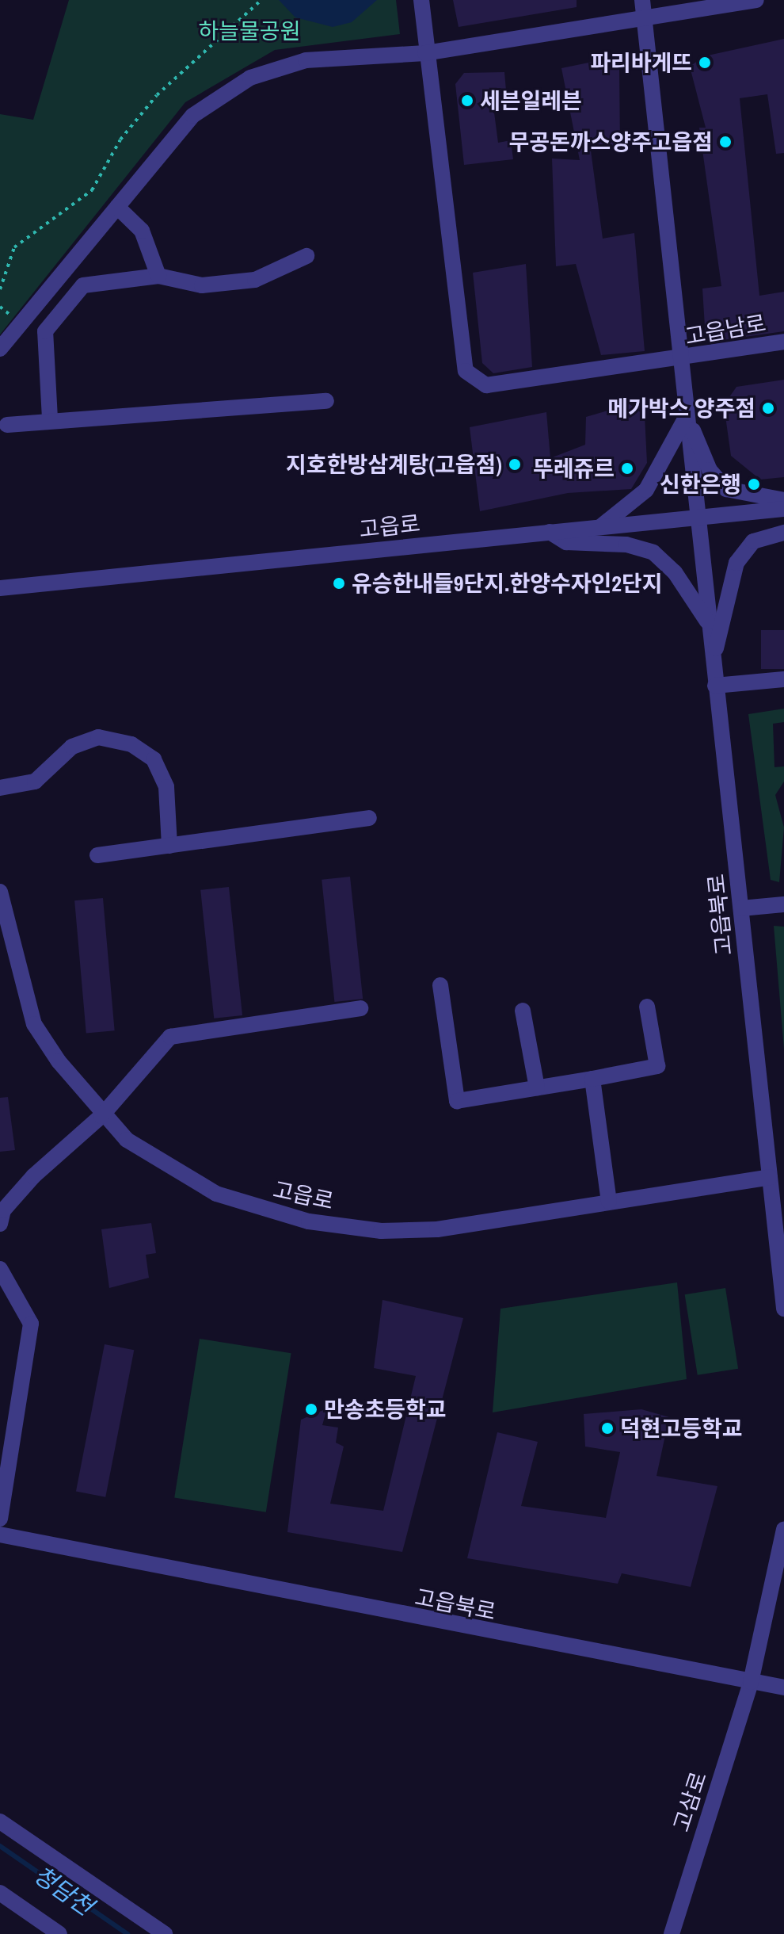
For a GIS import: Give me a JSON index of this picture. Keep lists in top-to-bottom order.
{
  "streets": {
    "street": [
      "고읍남로",
      "고읍로",
      "고읍북로",
      "고삼로"
    ]
  },
  "crossings": [
    ["고읍남로", "고읍로"],
    ["고읍남로", "고읍북로"],
    ["고읍로", "고읍북로"],
    ["고읍북로", "고삼로"]
  ],
  "water": ["청담천"],
  "parks": ["하늘물공원"],
  "places": [
    "파리바게뜨",
    "세븐일레븐",
    "무공돈까스양주고읍점",
    "메가박스 양주점",
    "지호한방삼계탕(고읍점)",
    "뚜레쥬르",
    "신한은행",
    "유승한내들9단지.한양수자인2단지",
    "만송초등학교",
    "덕현고등학교"
  ]
}
